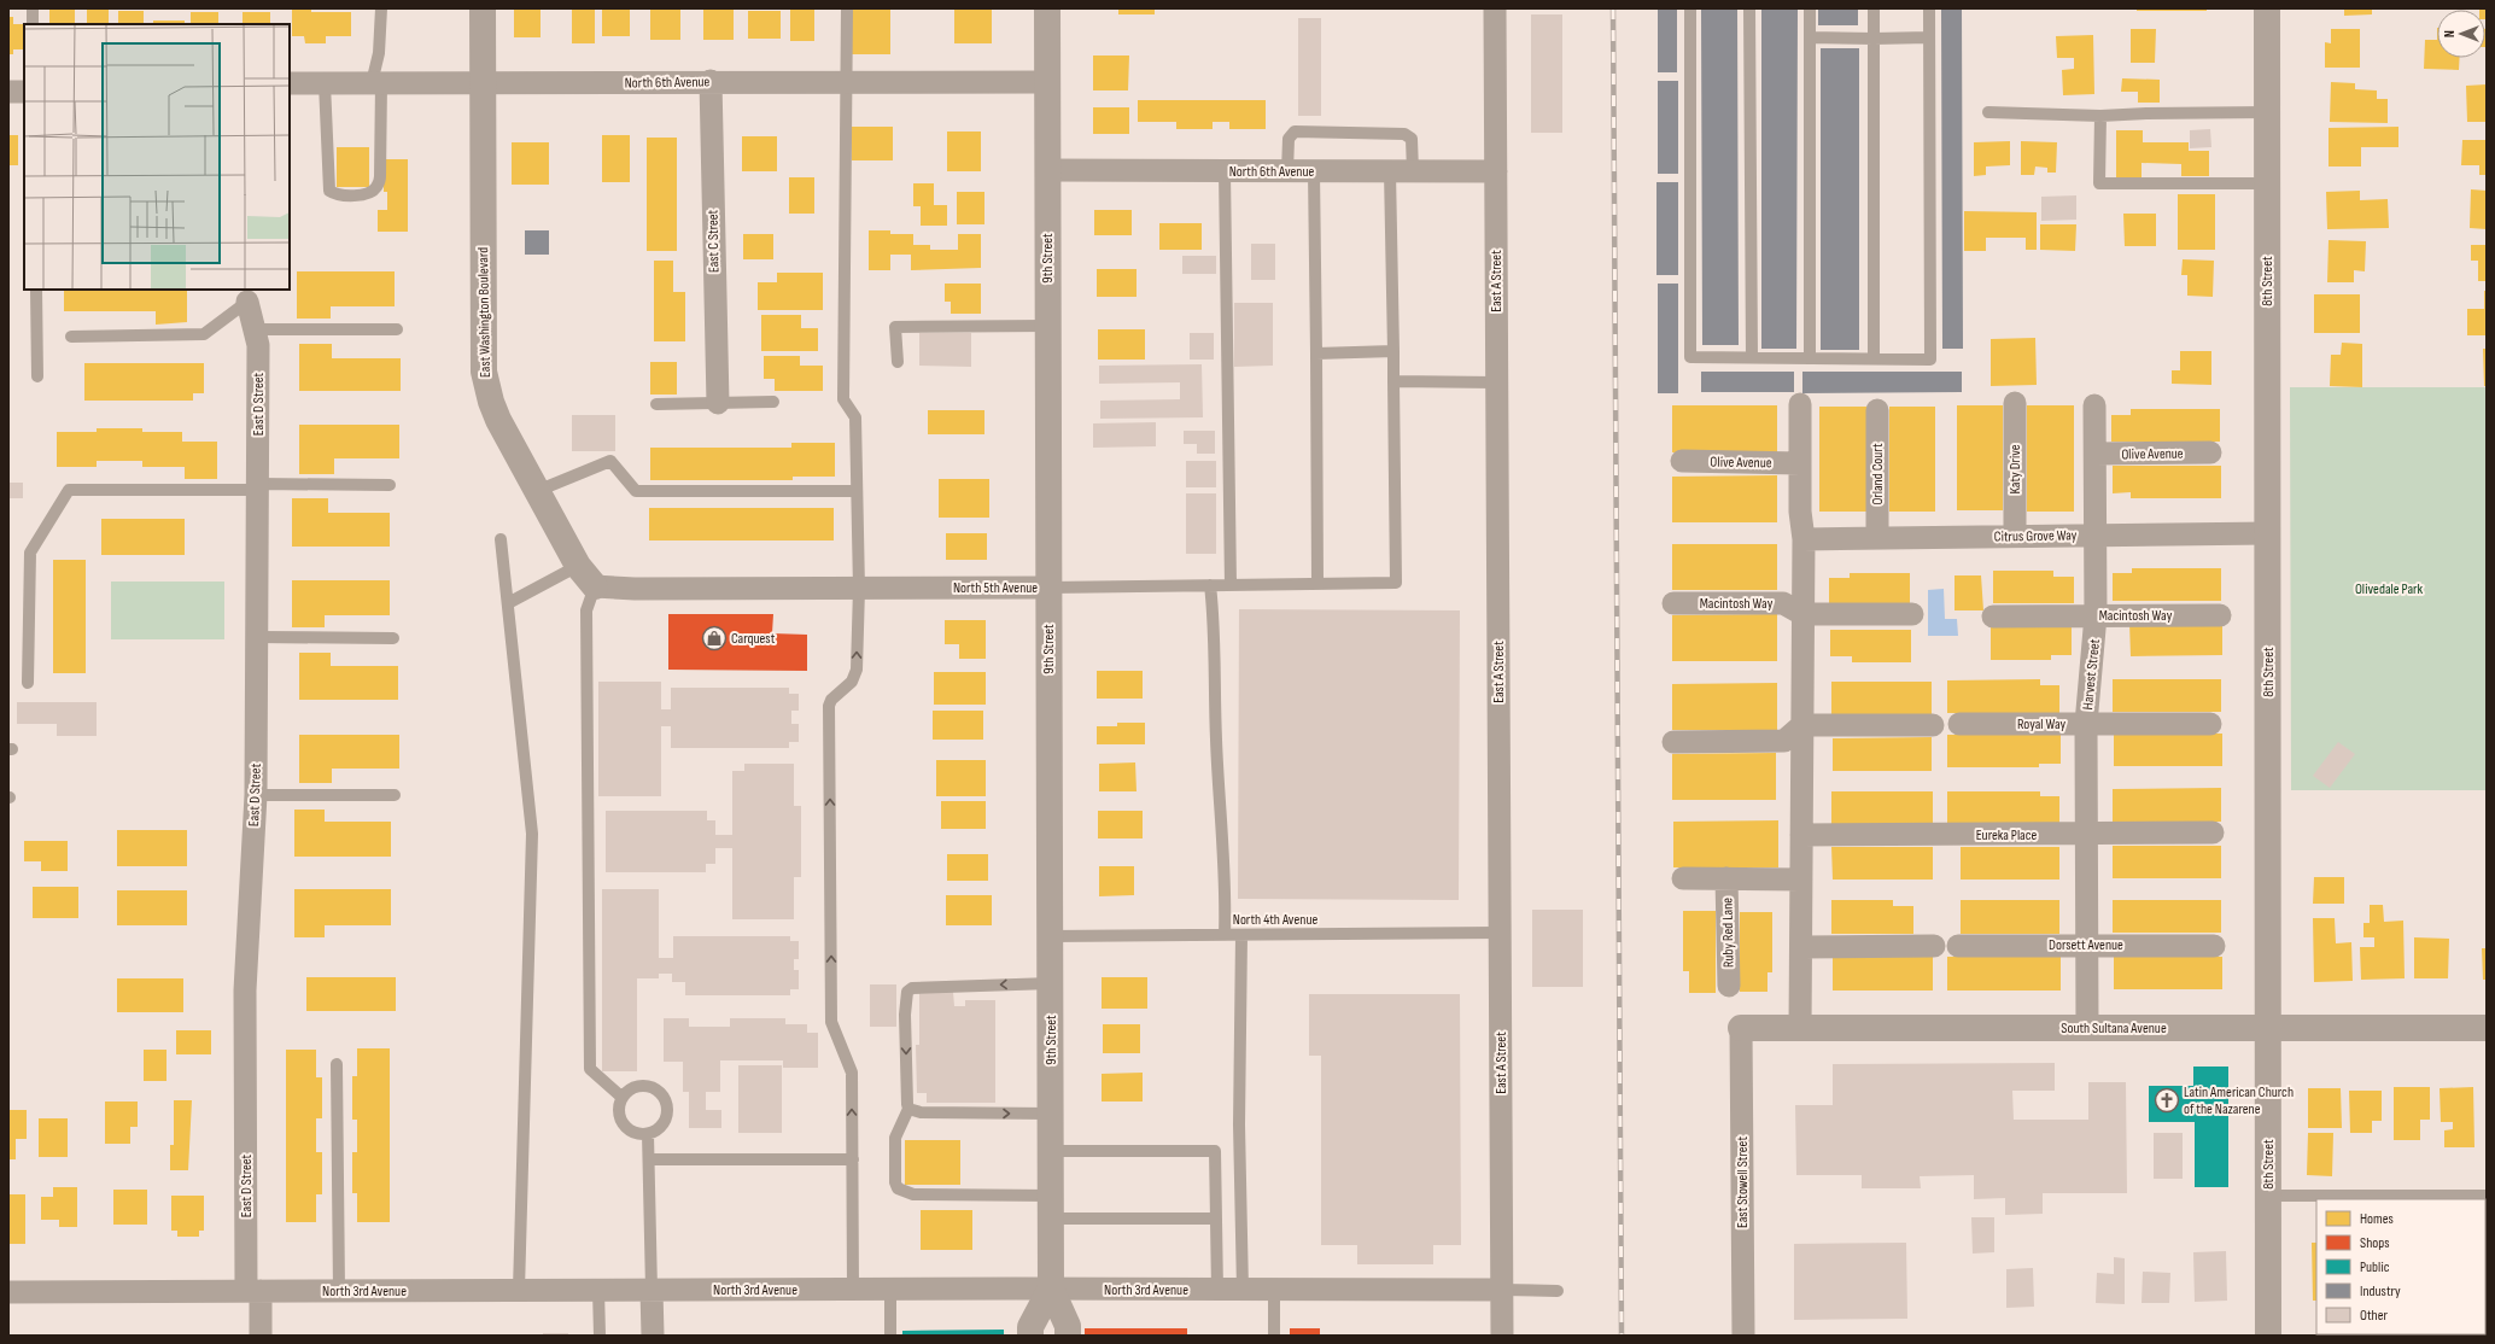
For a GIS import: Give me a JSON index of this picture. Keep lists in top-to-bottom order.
{
  "streets": {
    "street": [
      "North 6th Avenue",
      "East C Street",
      "9th Street",
      "East A Street",
      "8th Street",
      "East Washington Boulevard",
      "East D Street",
      "Olive Avenue",
      "Katy Drive",
      "Orland Court",
      "Citrus Grove Way",
      "North 5th Avenue",
      "Macintosh Way",
      "Harvest Street",
      "Royal Way",
      "Eureka Place",
      "Ruby Red Lane",
      "Dorsett Avenue",
      "South Sultana Avenue",
      "East Stowell Street",
      "North 3rd Avenue"
    ],
    "lane": ["North 4th Avenue"]
  },
  "crossings": [
    ["North 6th Avenue", "East C Street"],
    ["North 6th Avenue", "9th Street"],
    ["North 6th Avenue", "East A Street"],
    ["North 6th Avenue", "East Washington Boulevard"],
    ["9th Street", "North 5th Avenue"],
    ["9th Street", "North 4th Avenue"],
    ["9th Street", "North 3rd Avenue"],
    ["East A Street", "North 4th Avenue"],
    ["East A Street", "North 3rd Avenue"],
    ["8th Street", "Citrus Grove Way"],
    ["8th Street", "South Sultana Avenue"],
    ["East Washington Boulevard", "North 5th Avenue"],
    ["East D Street", "North 3rd Avenue"],
    ["Olive Avenue", "Harvest Street"],
    ["Katy Drive", "Citrus Grove Way"],
    ["Orland Court", "Citrus Grove Way"],
    ["Citrus Grove Way", "Harvest Street"],
    ["Macintosh Way", "Harvest Street"],
    ["Harvest Street", "Royal Way"],
    ["Harvest Street", "Eureka Place"],
    ["Harvest Street", "Dorsett Avenue"],
    ["Harvest Street", "South Sultana Avenue"],
    ["South Sultana Avenue", "East Stowell Street"]
  ],
  "parks": ["Olivedale Park"],
  "places": {
    "shop": ["Carquest"],
    "church": ["Latin American Church of the Nazarene"]
  },
  "legend": [
    "Homes",
    "Shops",
    "Public",
    "Industry",
    "Other"
  ],
  "north": "left"
}
